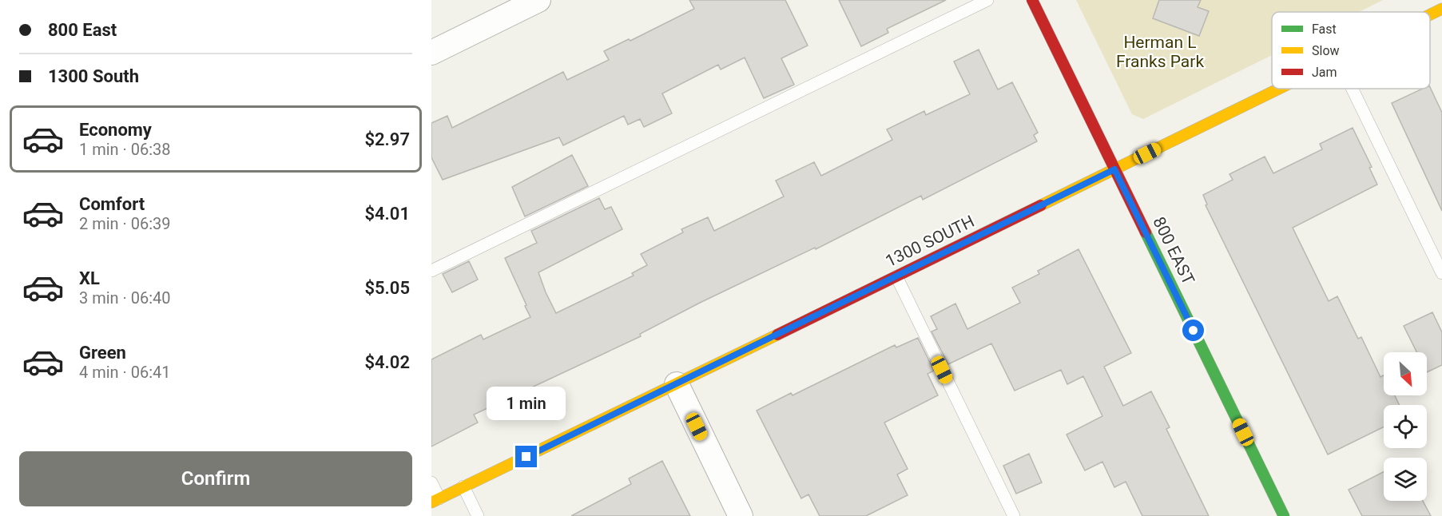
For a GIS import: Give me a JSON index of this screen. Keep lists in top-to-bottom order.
{
  "streets": {
    "street": ["1300 SOUTH", "800 EAST"]
  },
  "crossings": [
    ["1300 SOUTH", "800 EAST"]
  ],
  "parks": ["Herman L Franks Park"],
  "legend": ["Fast", "Slow", "Jam"],
  "north": "bottom right",
  "page": {
    "banner": ["800 East", "1300 South"],
    "list": [
      {
        "name": "Economy",
        "note": "1 min · 06:38",
        "value": "$2.97"
      },
      {
        "name": "Comfort",
        "note": "2 min · 06:39",
        "value": "$4.01"
      },
      {
        "name": "XL",
        "note": "3 min · 06:40",
        "value": "$5.05"
      },
      {
        "name": "Green",
        "note": "4 min · 06:41",
        "value": "$4.02"
      }
    ],
    "bubble": "1 min",
    "buttons": "Confirm"
  }
}
